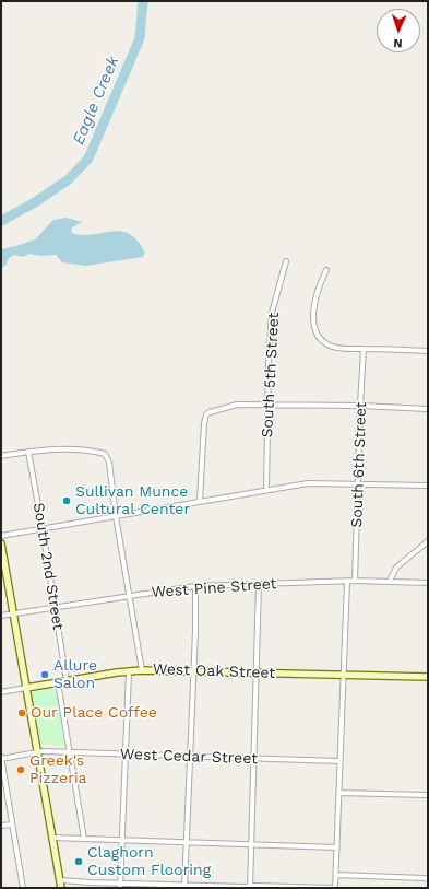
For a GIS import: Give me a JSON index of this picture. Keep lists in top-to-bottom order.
{
  "streets": {
    "main road": ["West Oak Street"],
    "street": [
      "South 5th Street",
      "South 6th Street",
      "South 2nd Street",
      "West Pine Street",
      "West Cedar Street"
    ]
  },
  "crossings": [
    ["South 6th Street", "West Pine Street"],
    ["South 2nd Street", "West Pine Street"],
    ["South 2nd Street", "West Oak Street"]
  ],
  "water": ["Eagle Creek"],
  "places": [
    "Sullivan Munce Cultural Center",
    "Allure Salon",
    "Our Place Coffee",
    "Greek's Pizzeria",
    "Claghorn Custom Flooring"
  ],
  "north": "bottom"
}
